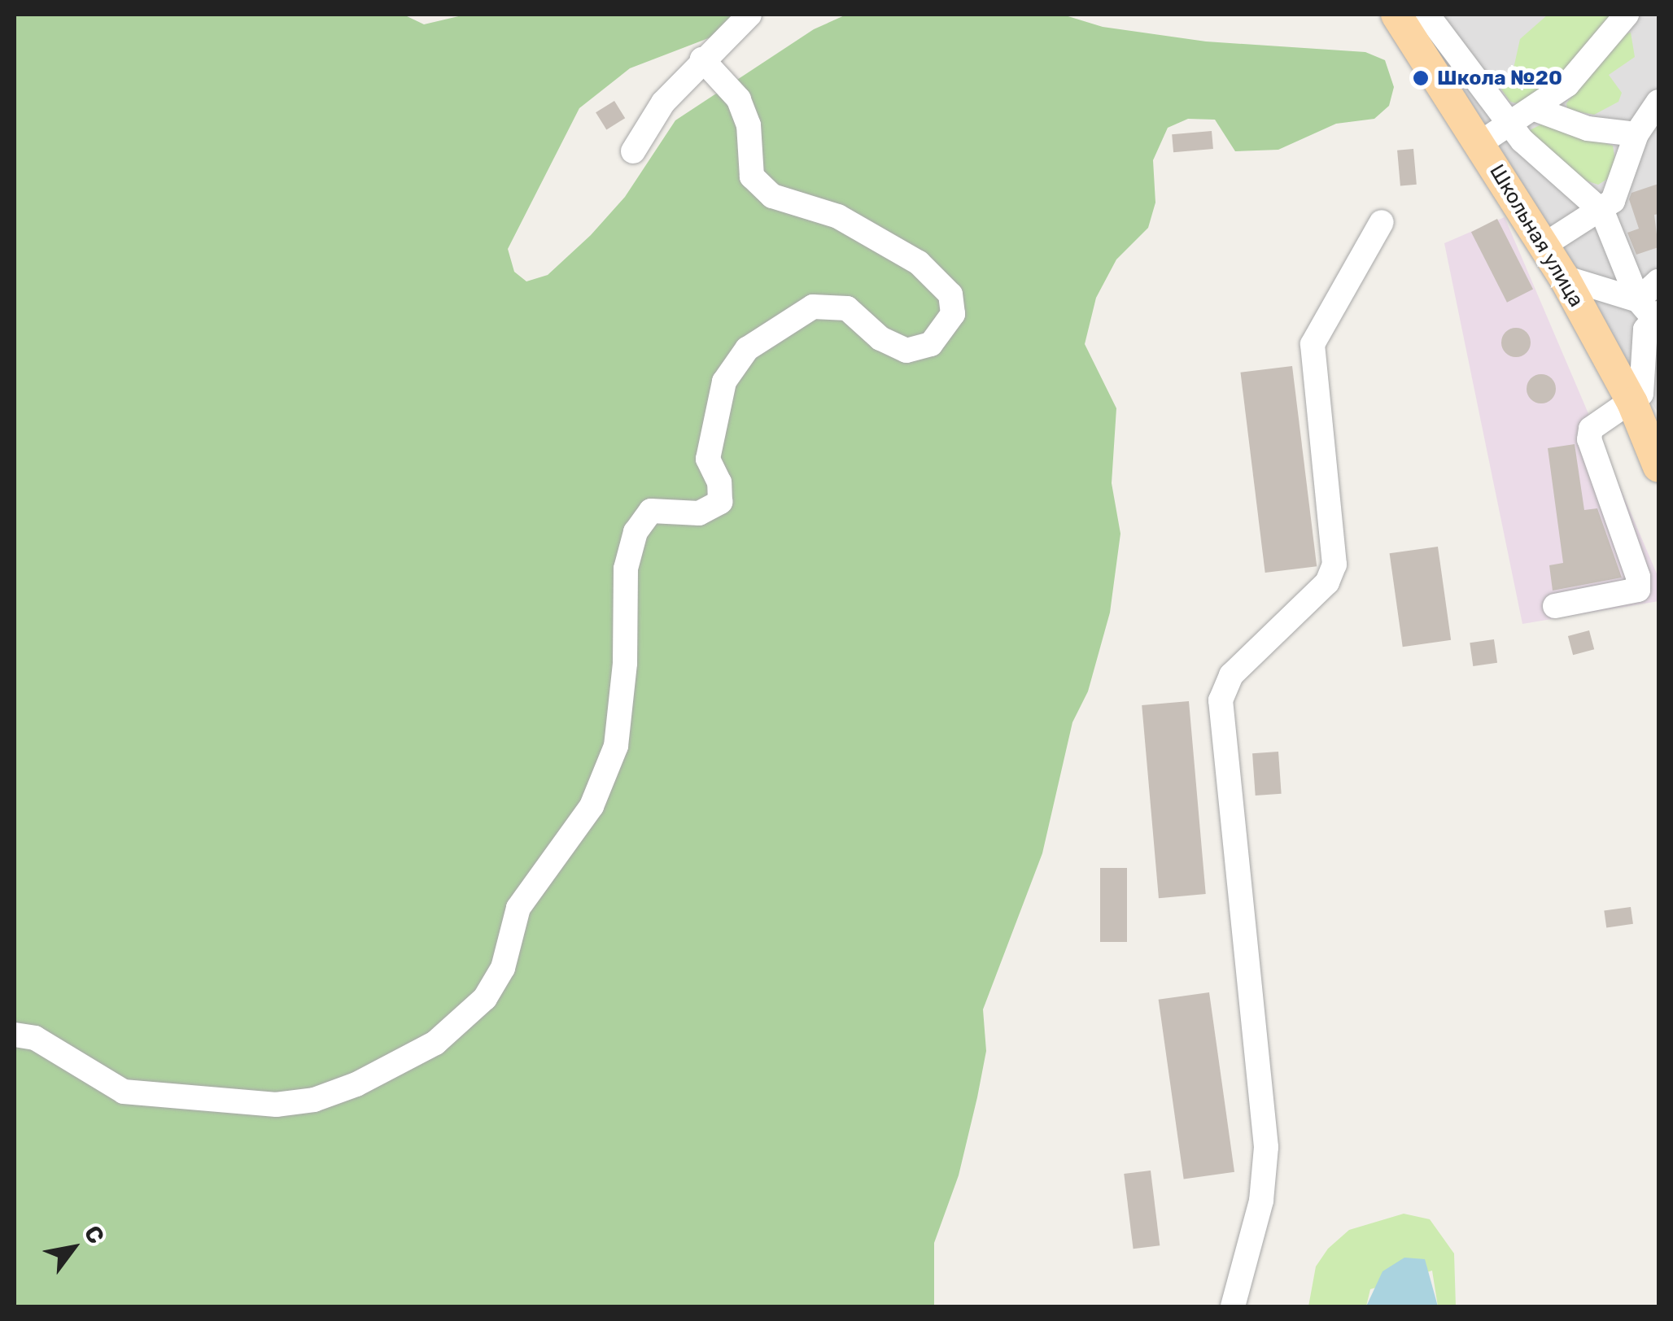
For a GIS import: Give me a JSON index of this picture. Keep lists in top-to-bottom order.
{
  "streets": {
    "main road": ["Школьная улица"]
  },
  "places": ["Школа №20"],
  "north": "top right"
}
